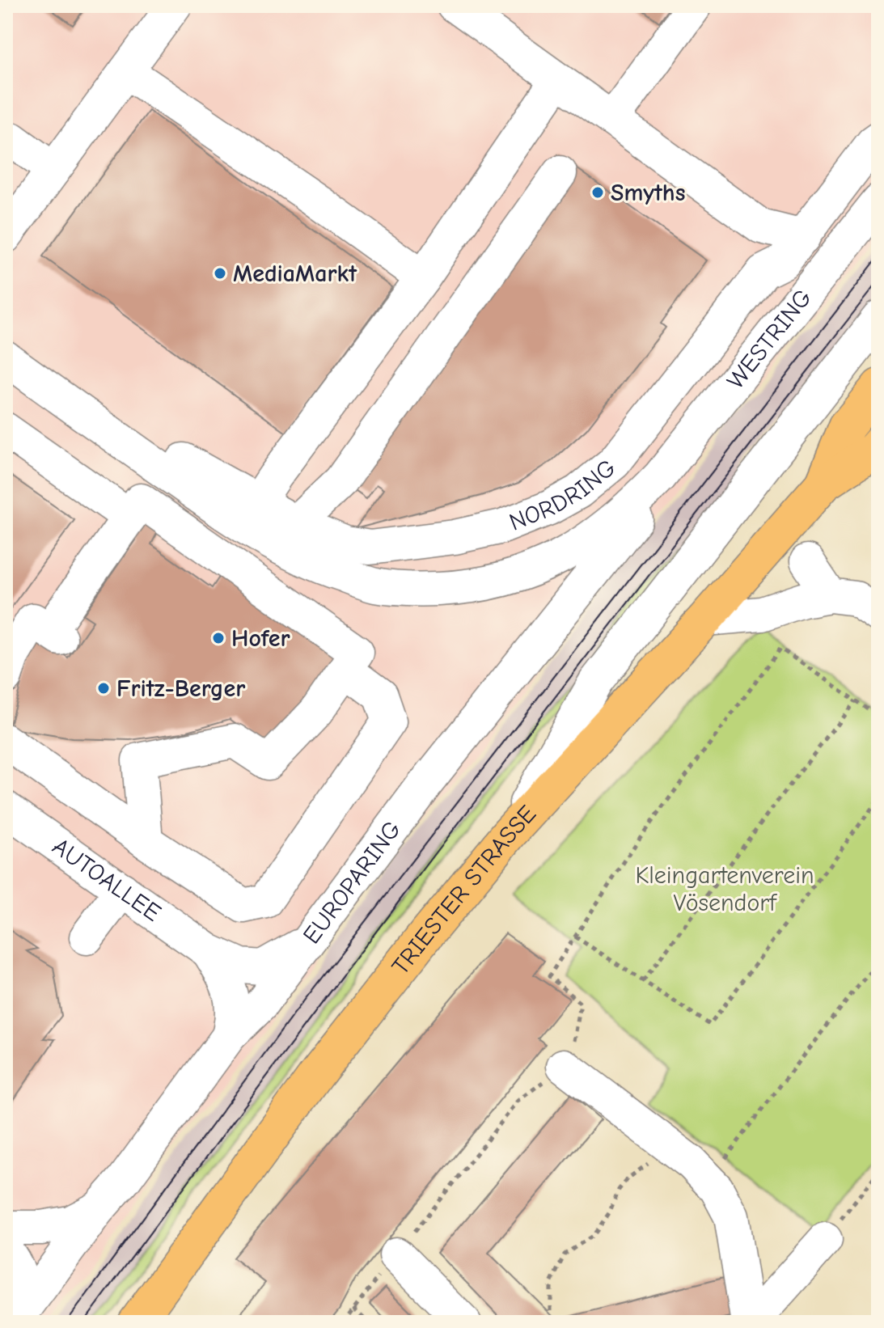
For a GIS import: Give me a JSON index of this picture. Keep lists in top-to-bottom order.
{
  "streets": {
    "main road": ["TRIESTER STRASSE"],
    "street": [
      "WESTRING",
      "NORDRING",
      "AUTOALLEE",
      "EUROPARING"
    ]
  },
  "crossings": [
    ["WESTRING", "NORDRING"],
    ["WESTRING", "EUROPARING"],
    ["NORDRING", "EUROPARING"],
    ["AUTOALLEE", "EUROPARING"]
  ],
  "parks": ["Kleingartenverein Vösendorf"],
  "places": [
    "Smyths",
    "MediaMarkt",
    "Hofer",
    "Fritz-Berger"
  ]
}
